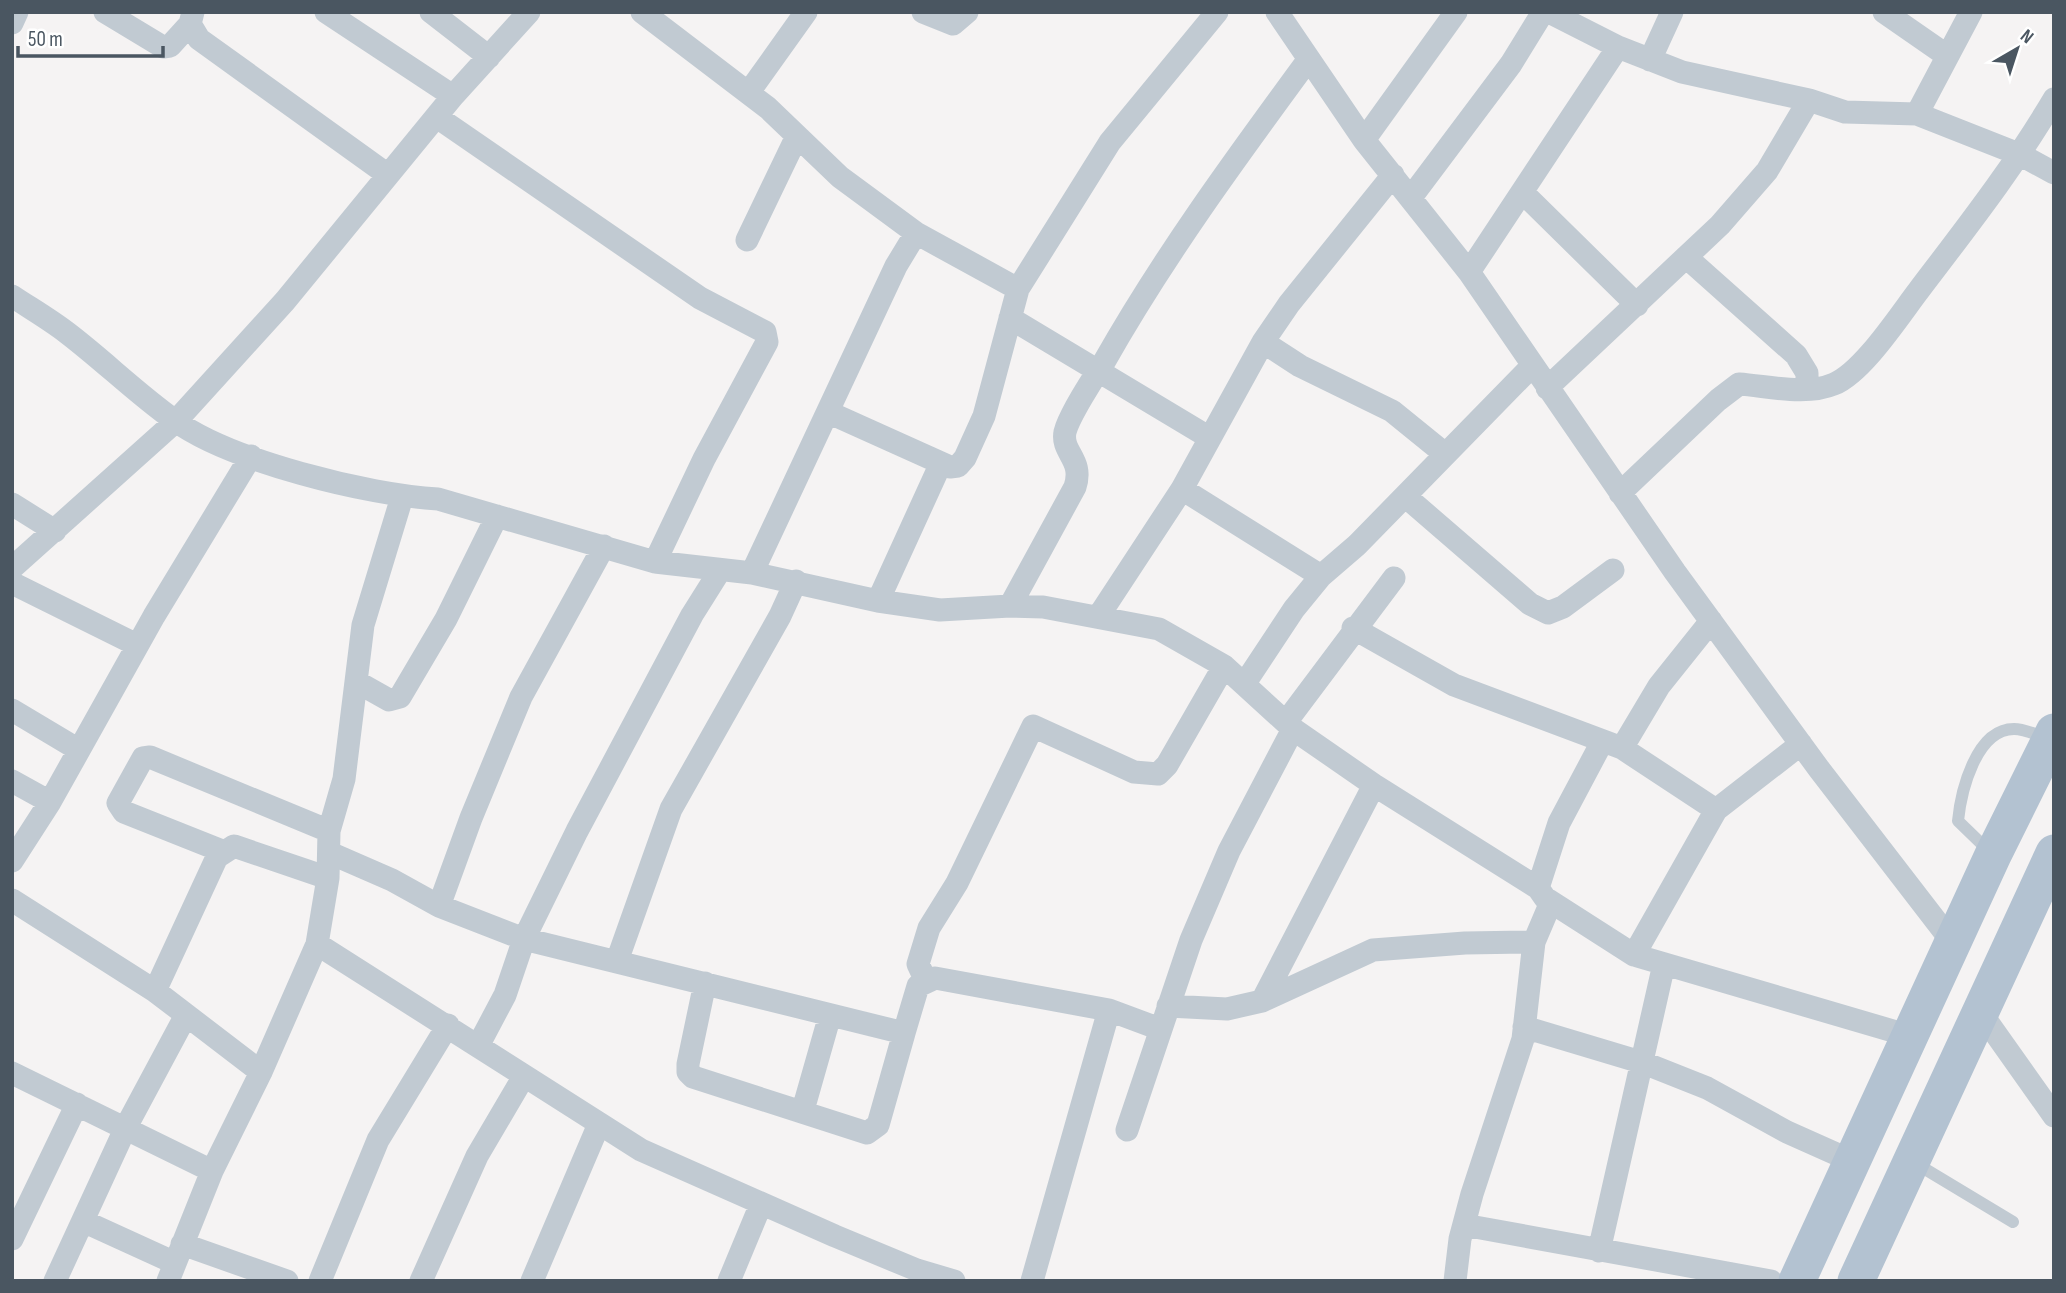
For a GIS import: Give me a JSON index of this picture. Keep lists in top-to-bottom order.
{
  "scale_bar": "50 m",
  "north": "top right"
}
